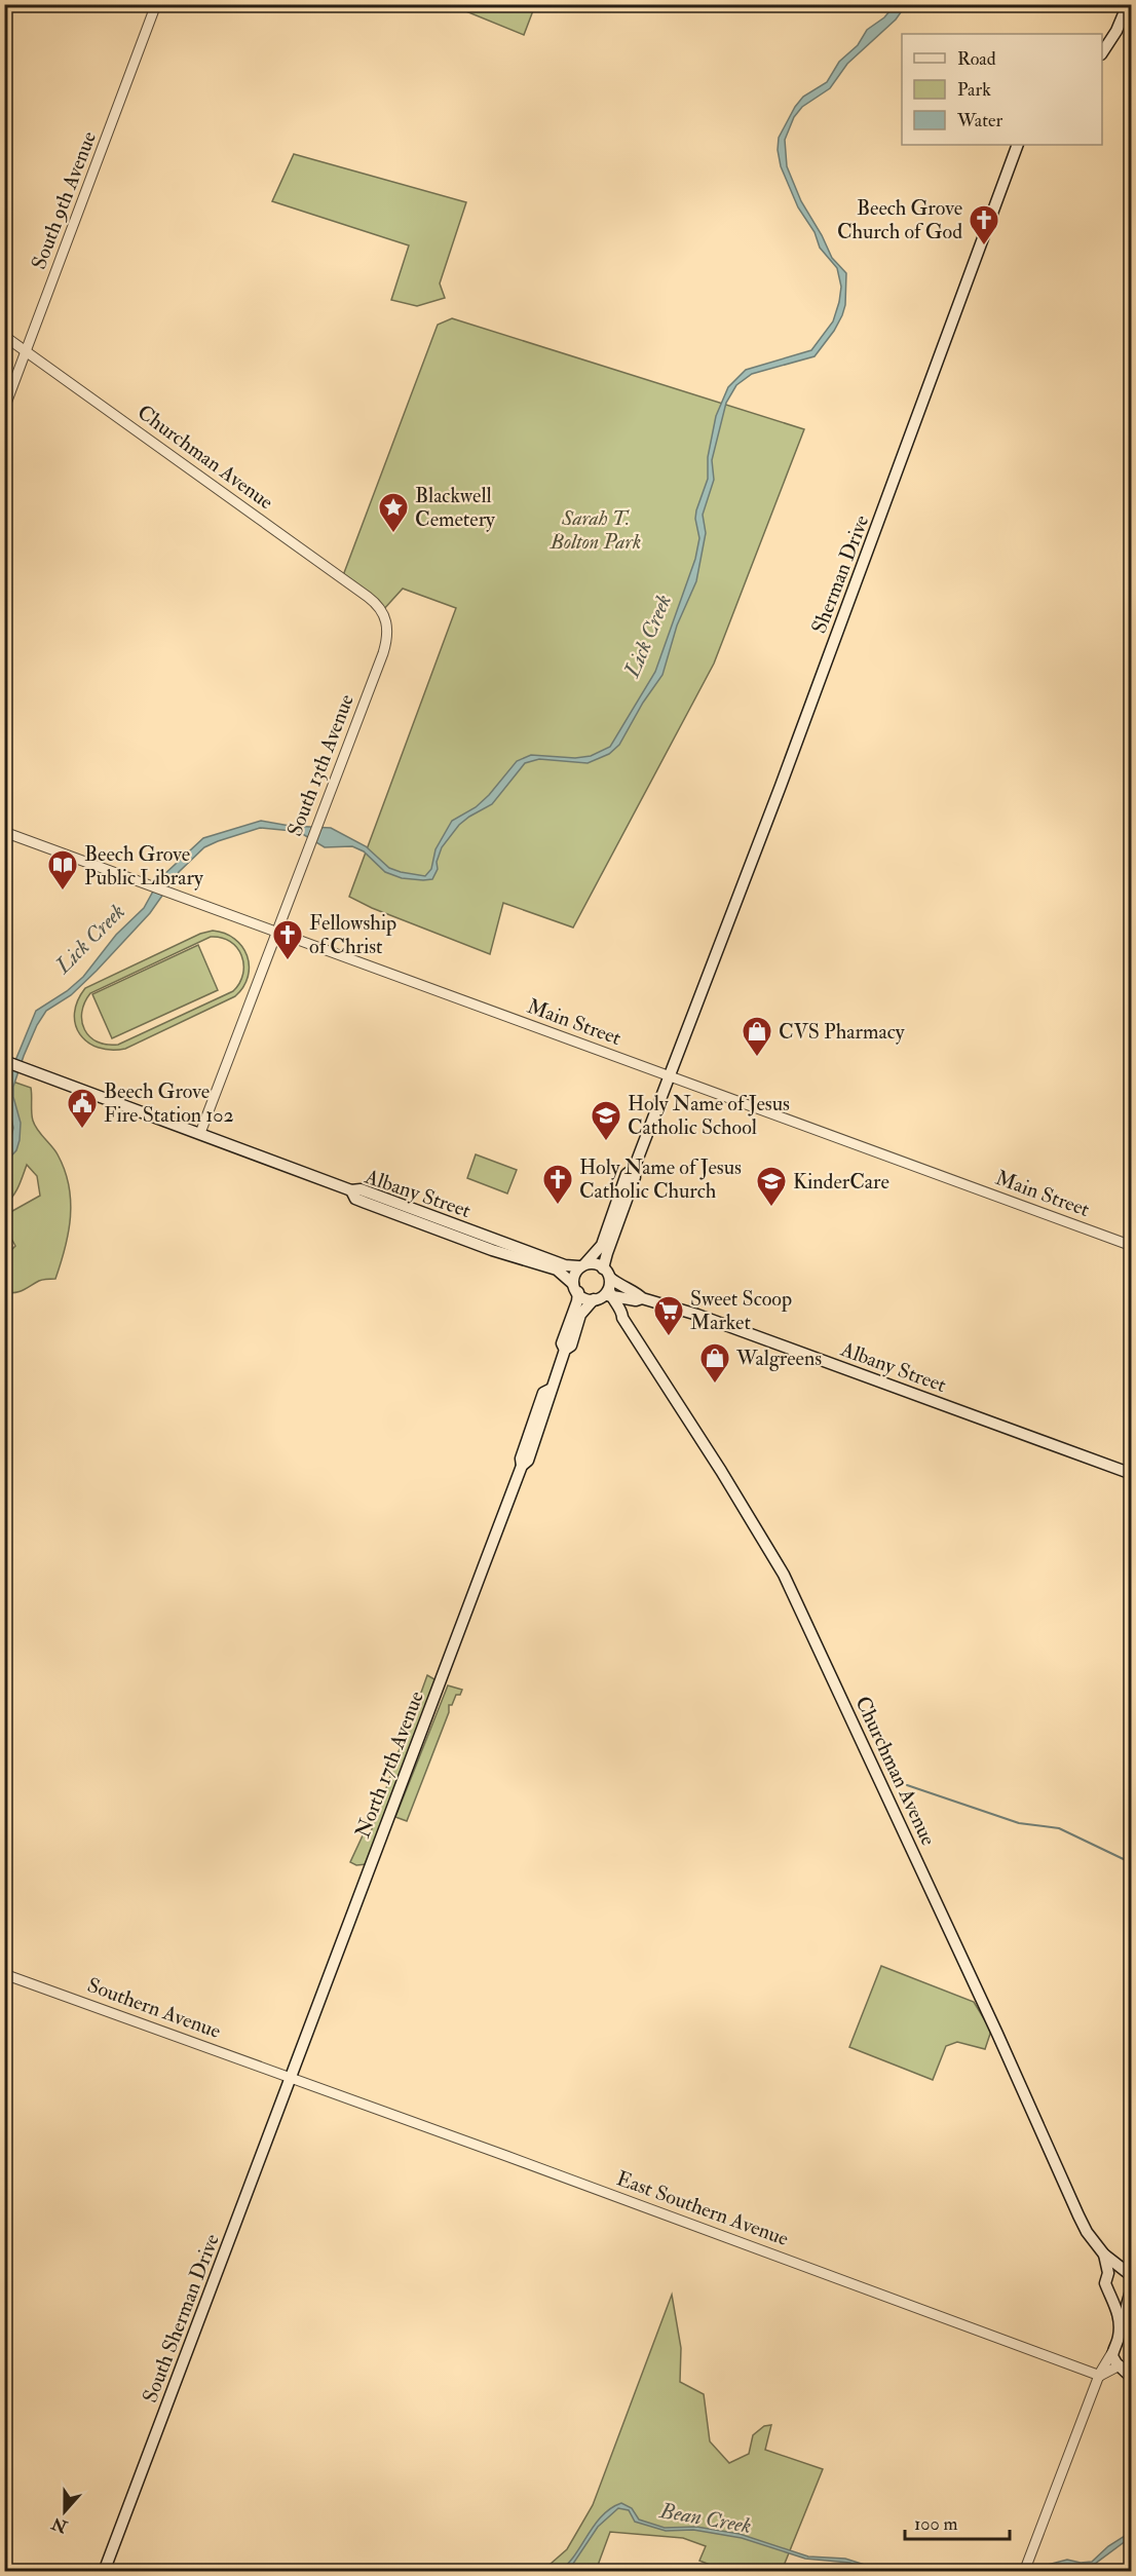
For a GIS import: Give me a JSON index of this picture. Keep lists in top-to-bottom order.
{
  "streets": {
    "main road": [
      "Churchman Avenue",
      "Sherman Drive",
      "Albany Street",
      "North 17th Avenue",
      "South Sherman Drive"
    ],
    "street": [
      "South 9th Avenue",
      "South 13th Avenue",
      "Main Street",
      "Southern Avenue",
      "East Southern Avenue"
    ]
  },
  "crossings": [
    ["South 9th Avenue", "Churchman Avenue"],
    ["Churchman Avenue", "South 13th Avenue"],
    ["Churchman Avenue", "Albany Street"],
    ["Churchman Avenue", "North 17th Avenue"],
    ["Sherman Drive", "Main Street"],
    ["South 13th Avenue", "Main Street"],
    ["South 13th Avenue", "Albany Street"],
    ["Albany Street", "North 17th Avenue"],
    ["North 17th Avenue", "Southern Avenue"],
    ["North 17th Avenue", "East Southern Avenue"],
    ["North 17th Avenue", "South Sherman Drive"],
    ["Southern Avenue", "East Southern Avenue"],
    ["Southern Avenue", "South Sherman Drive"],
    ["East Southern Avenue", "South Sherman Drive"]
  ],
  "water": ["Lick Creek", "Bean Creek"],
  "parks": ["Sarah T. Bolton Park"],
  "places": {
    "church": ["Beech Grove Church of God", "Fellowship of Christ", "Holy Name of Jesus Catholic Church"],
    "place": ["Blackwell Cemetery"],
    "library": ["Beech Grove Public Library"],
    "shop": ["CVS Pharmacy", "Walgreens"],
    "public building": ["Beech Grove Fire Station 102"],
    "school or university": ["Holy Name of Jesus Catholic School", "KinderCare"],
    "supermarket": ["Sweet Scoop Market"]
  },
  "legend": ["Road", "Park", "Water"],
  "scale_bar": "100 m",
  "north": "bottom"
}
